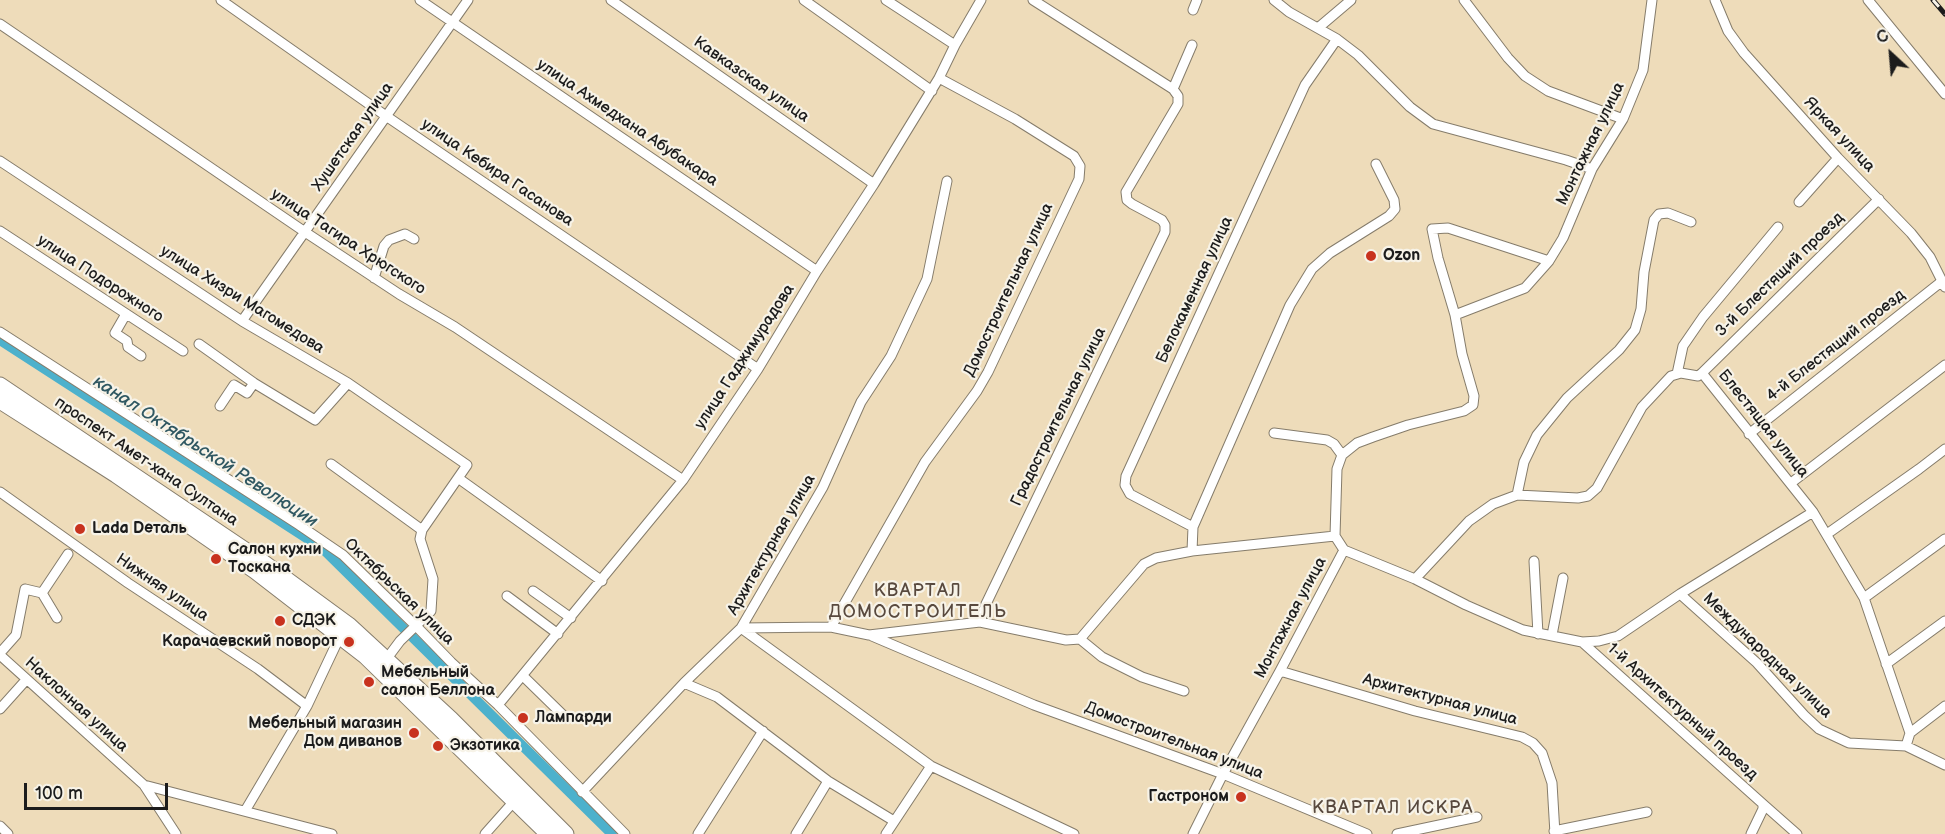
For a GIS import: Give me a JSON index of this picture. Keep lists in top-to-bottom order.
{
  "streets": {
    "main road": ["проспект Амет-хана Султана"],
    "street": [
      "Кавказская улица",
      "улица Ахмедхана Абубакара",
      "Яркая улица",
      "Хушетская улица",
      "Монтажная улица",
      "улица Кебира Гасанова",
      "улица Тагира Хрюгского",
      "3-й Блестящий проезд",
      "улица Подорожного",
      "Домостроительная улица",
      "Белокаменная улица",
      "улица Хизри Магомедова",
      "4-й Блестящий проезд",
      "улица Гаджимурадова",
      "Градостроительная улица",
      "Блестящая улица",
      "Архитектурная улица",
      "Нижняя улица",
      "Октябрьская улица",
      "Международная улица",
      "Наклонная улица",
      "1-й Архитектурный проезд"
    ]
  },
  "crossings": [
    ["Кавказская улица", "улица Гаджимурадова"],
    ["улица Ахмедхана Абубакара", "Хушетская улица"],
    ["улица Ахмедхана Абубакара", "улица Гаджимурадова"],
    ["Яркая улица", "3-й Блестящий проезд"],
    ["Яркая улица", "4-й Блестящий проезд"],
    ["Хушетская улица", "улица Кебира Гасанова"],
    ["Хушетская улица", "улица Тагира Хрюгского"],
    ["Хушетская улица", "улица Хизри Магомедова"],
    ["Монтажная улица", "Домостроительная улица"],
    ["Монтажная улица", "Архитектурная улица"],
    ["Монтажная улица", "Международная улица"],
    ["улица Кебира Гасанова", "улица Гаджимурадова"],
    ["улица Тагира Хрюгского", "улица Гаджимурадова"],
    ["3-й Блестящий проезд", "Блестящая улица"],
    ["Домостроительная улица", "улица Гаджимурадова"],
    ["4-й Блестящий проезд", "Блестящая улица"],
    ["улица Гаджимурадова", "Октябрьская улица"],
    ["Международная улица", "1-й Архитектурный проезд"]
  ],
  "districts": ["КВАРТАЛ ДОМОСТРОИТЕЛЬ", "КВАРТАЛ ИСКРА"],
  "water": ["канал Октябрьской Революции"],
  "places": [
    "Ozon",
    "Lada Dеталь",
    "Салон кухни Тоскана",
    "СДЭК",
    "Карачаевский поворот",
    "Мебельный салон Беллона",
    "Лампарди",
    "Мебельный магазин Дом диванов",
    "Экзотика",
    "Гастроном"
  ],
  "scale_bar": "100 m",
  "north": "top left"
}
